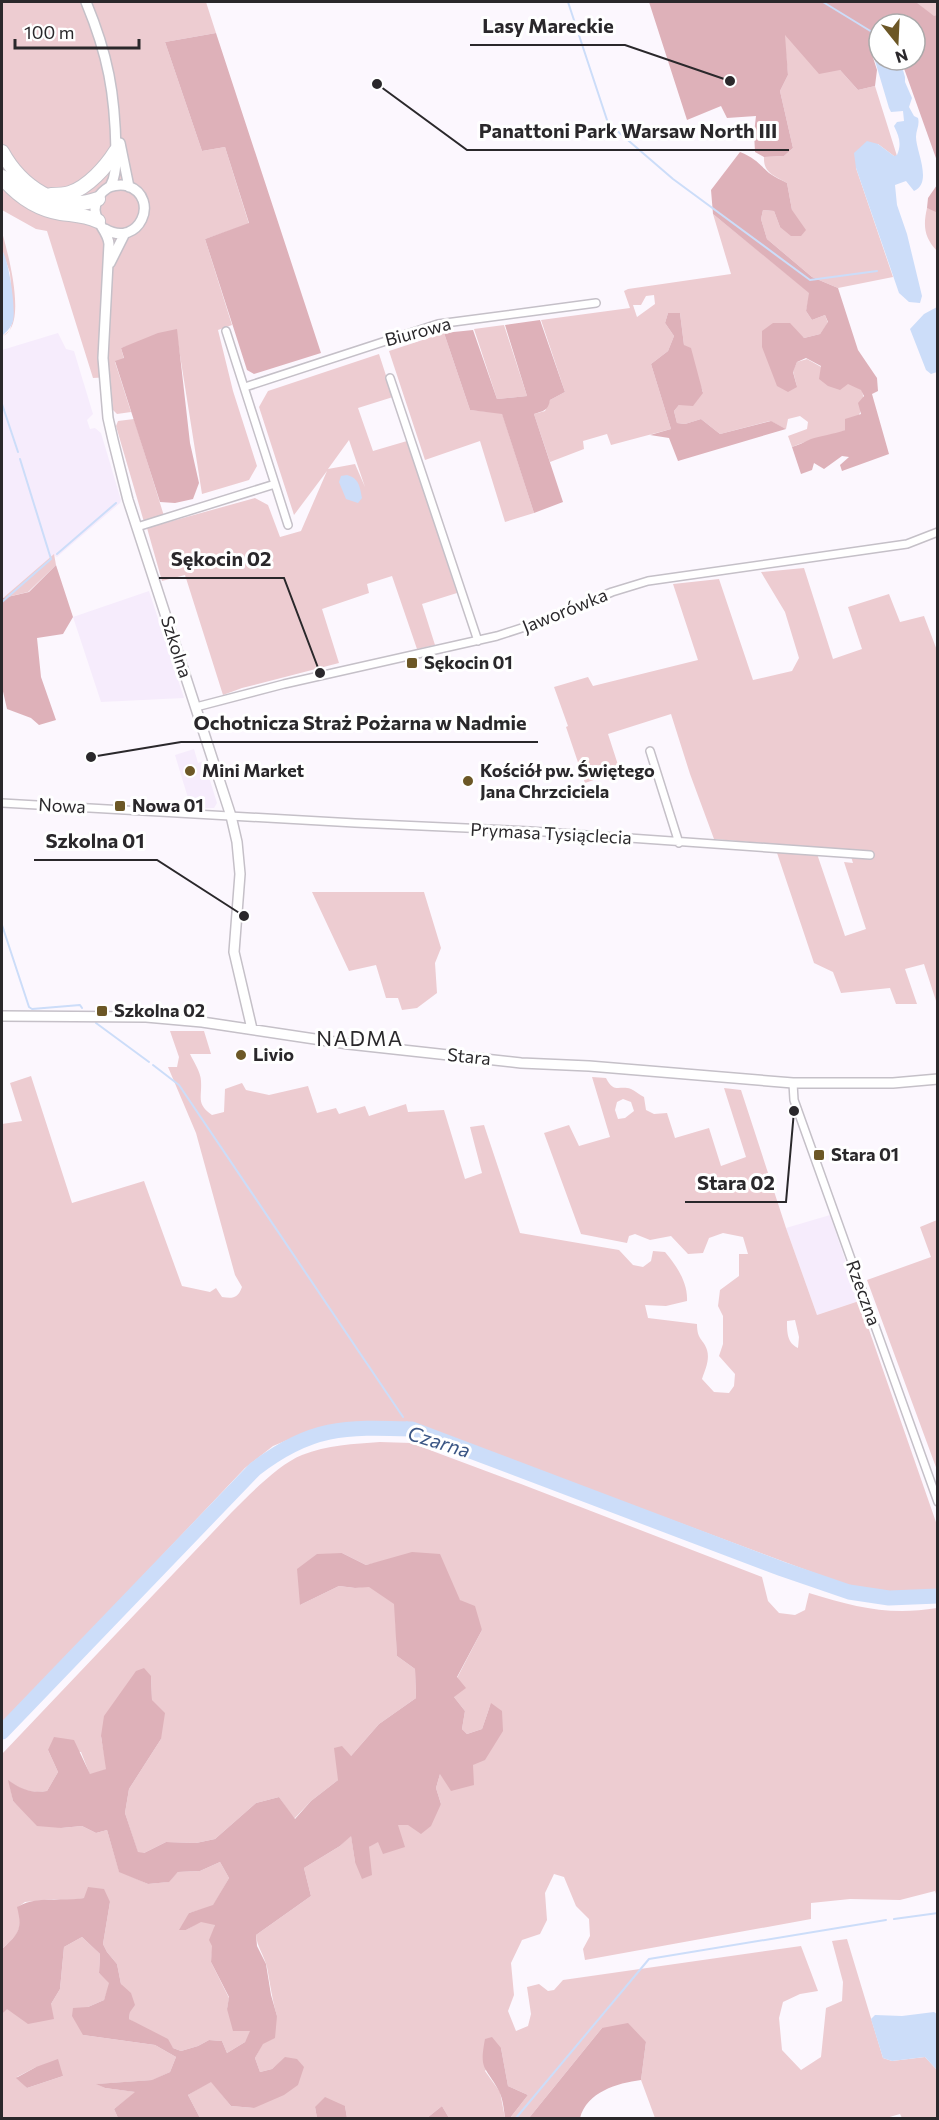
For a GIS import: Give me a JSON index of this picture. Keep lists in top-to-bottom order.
{
  "streets": {
    "street": [
      "Biurowa",
      "Jaworówka",
      "Szkolna",
      "Nowa",
      "Prymasa Tysiąclecia",
      "Stara",
      "Rzeczna"
    ]
  },
  "crossings": [
    ["Jaworówka", "Szkolna"],
    ["Szkolna", "Nowa"],
    ["Szkolna", "Prymasa Tysiąclecia"],
    ["Szkolna", "Stara"],
    ["Nowa", "Prymasa Tysiąclecia"],
    ["Stara", "Rzeczna"]
  ],
  "districts": ["NADMA"],
  "water": ["Czarna"],
  "places": {
    "other": [
      "Lasy Mareckie",
      "Panattoni Park Warsaw North III",
      "Sękocin 02",
      "Ochotnicza Straż Pożarna w Nadmie",
      "Mini Market",
      "Kościół pw. Świętego Jana Chrzciciela",
      "Szkolna 01",
      "Livio",
      "Stara 02"
    ],
    "transit": [
      "Sękocin 01",
      "Nowa 01",
      "Szkolna 02",
      "Stara 01"
    ]
  },
  "scale_bar": "100 m",
  "north": "bottom"
}
